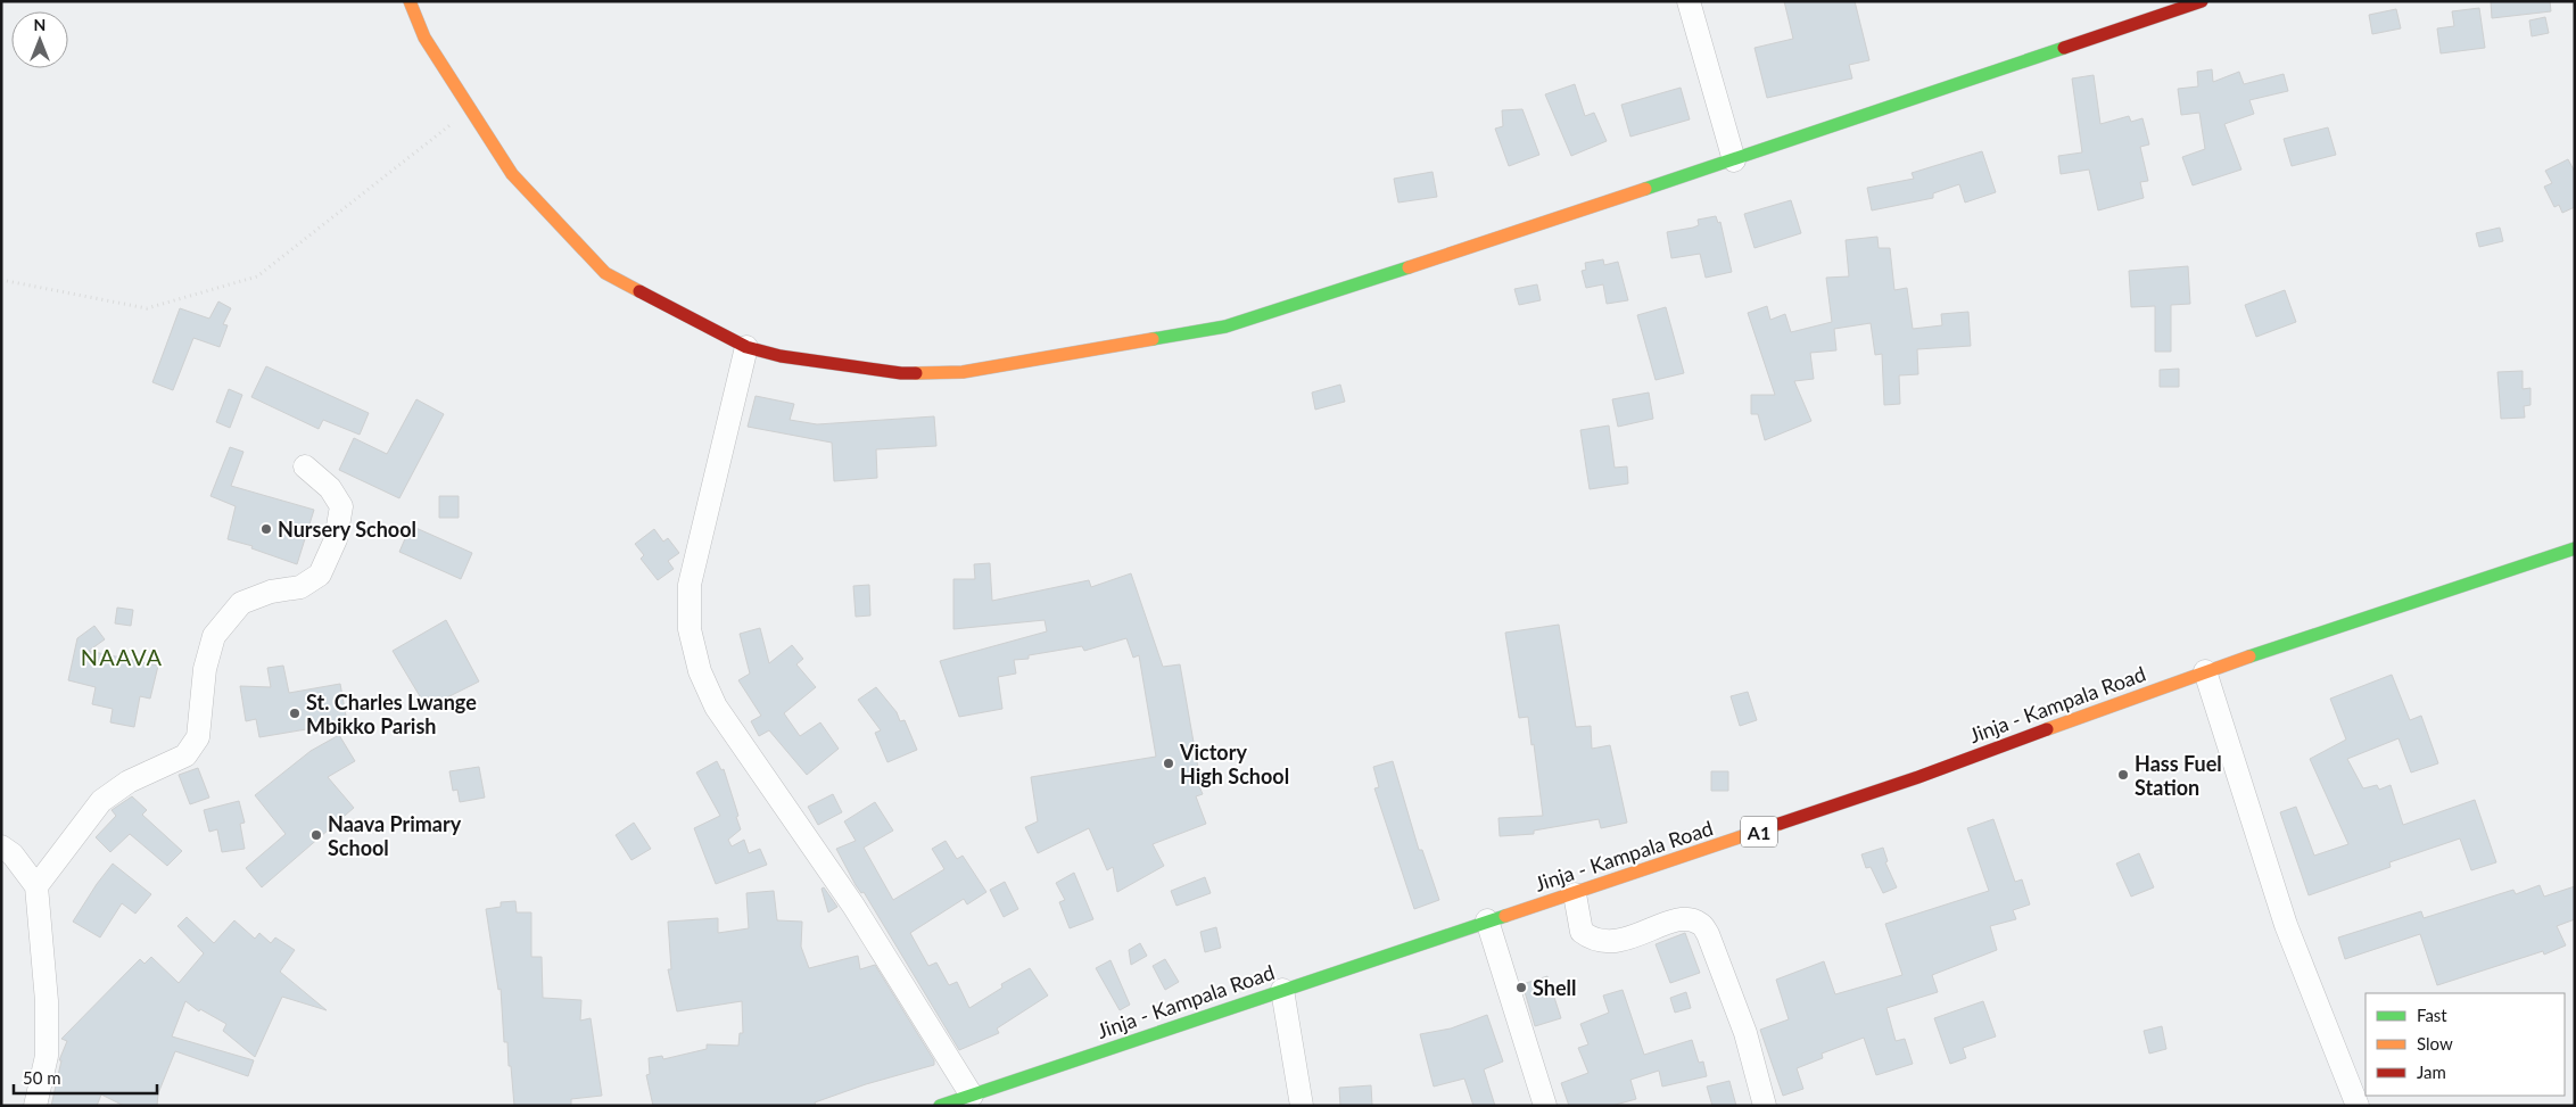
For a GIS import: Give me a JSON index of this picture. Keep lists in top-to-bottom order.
{
  "streets": {
    "main road": ["Jinja - Kampala Road", "A1"]
  },
  "districts": ["NAAVA"],
  "places": [
    "Nursery School",
    "St. Charles Lwange Mbikko Parish",
    "Victory High School",
    "Hass Fuel Station",
    "Naava Primary School",
    "Shell"
  ],
  "legend": ["Fast", "Slow", "Jam"],
  "scale_bar": "50 m",
  "north": "top"
}
